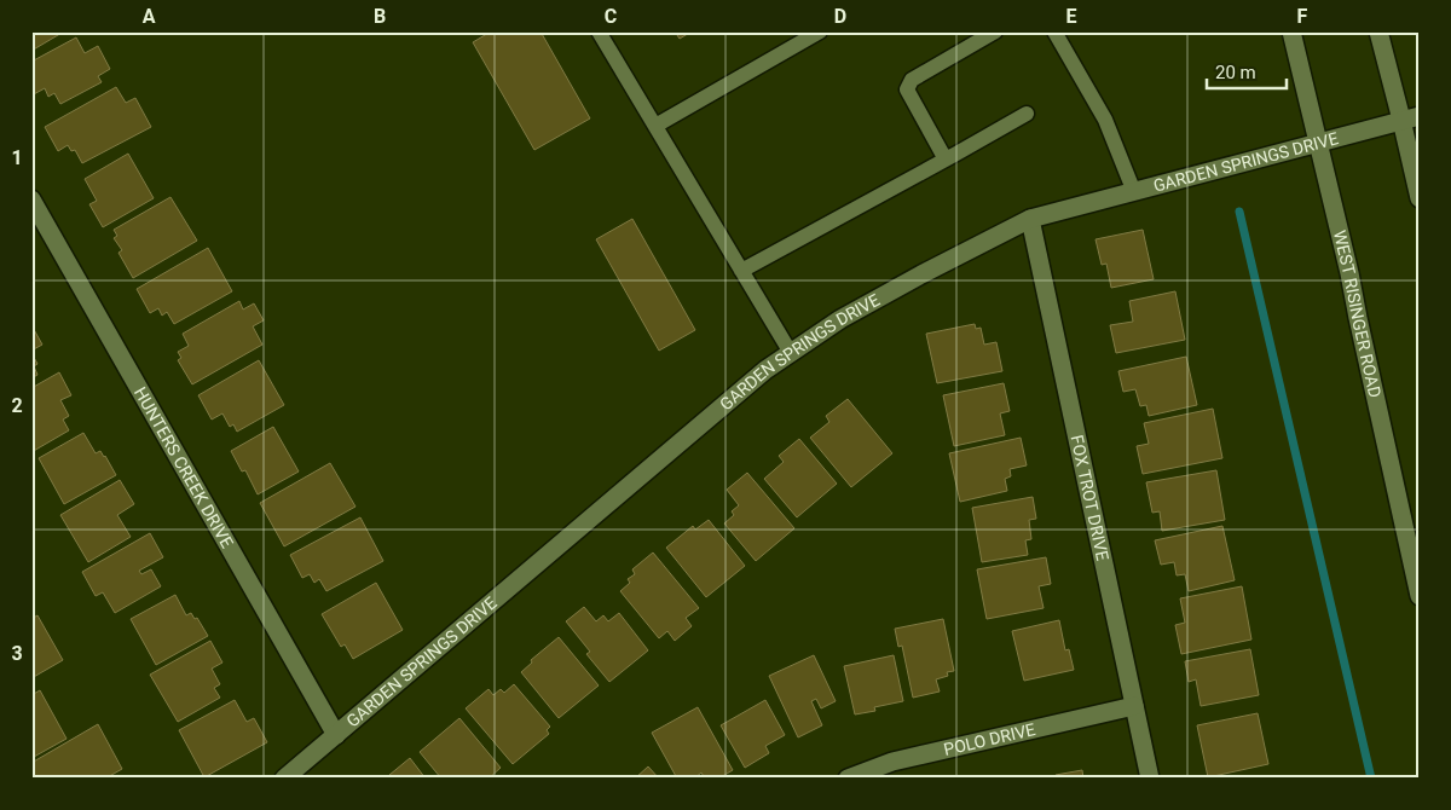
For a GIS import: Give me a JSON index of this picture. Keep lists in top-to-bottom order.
{
  "streets": {
    "street": [
      "GARDEN SPRINGS DRIVE",
      "WEST RISINGER ROAD",
      "HUNTERS CREEK DRIVE",
      "FOX TROT DRIVE",
      "POLO DRIVE"
    ]
  },
  "crossings": [
    ["GARDEN SPRINGS DRIVE", "WEST RISINGER ROAD"],
    ["GARDEN SPRINGS DRIVE", "HUNTERS CREEK DRIVE"],
    ["GARDEN SPRINGS DRIVE", "FOX TROT DRIVE"],
    ["FOX TROT DRIVE", "POLO DRIVE"]
  ],
  "scale_bar": "20 m",
  "grid": {
    "columns": [
      "A",
      "B",
      "C",
      "D",
      "E",
      "F"
    ],
    "rows": ["1", "2", "3"]
  }
}
